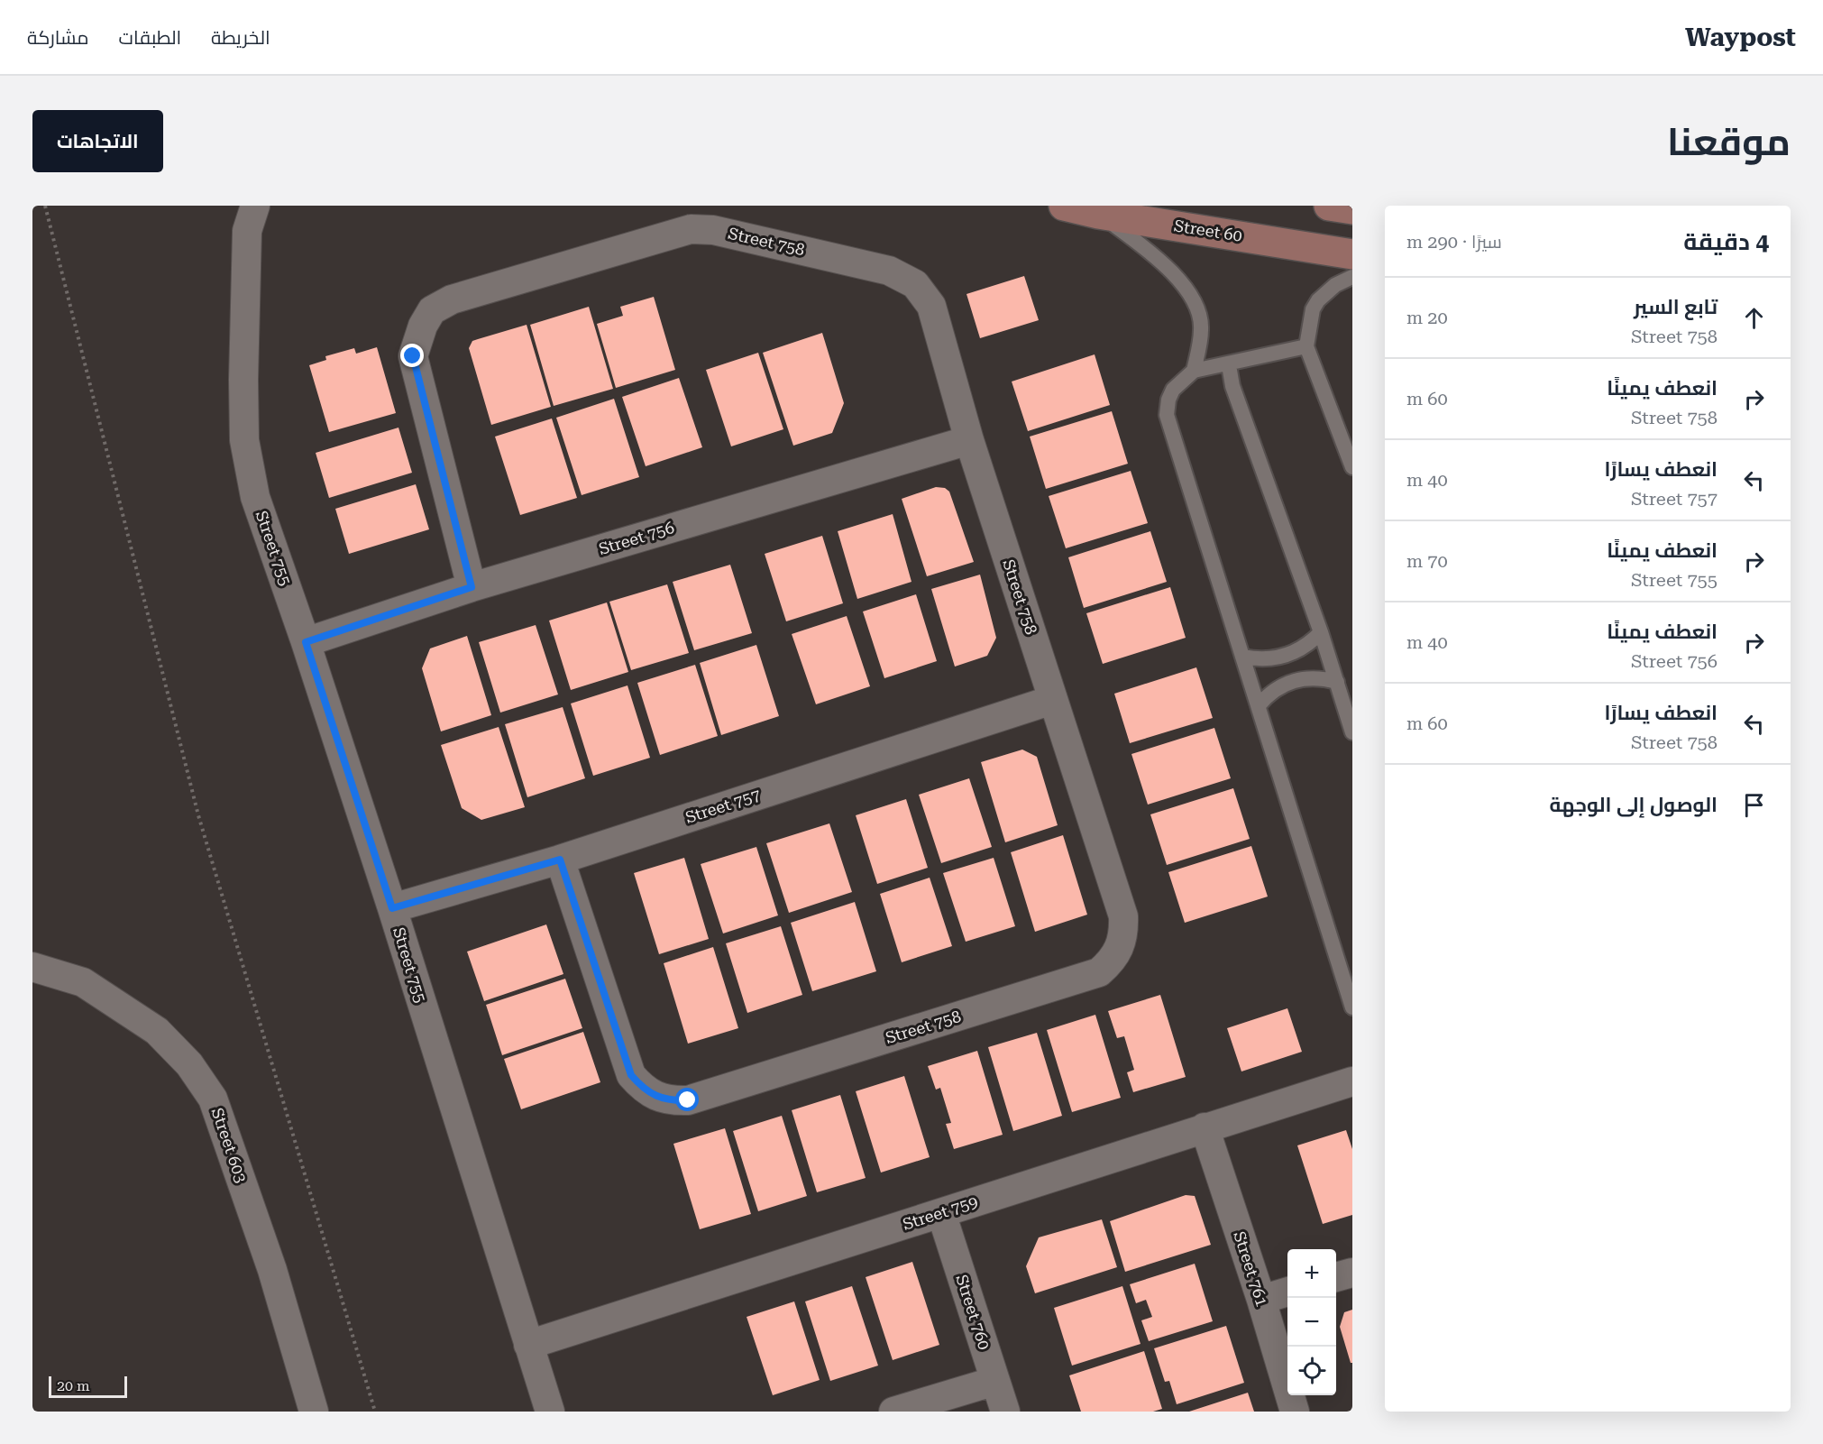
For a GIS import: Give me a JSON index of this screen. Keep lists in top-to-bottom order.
{
  "streets": {
    "main road": ["Street 60"],
    "street": [
      "Street 758",
      "Street 756",
      "Street 755",
      "Street 757",
      "Street 603",
      "Street 759",
      "Street 761",
      "Street 760"
    ]
  },
  "crossings": [
    ["Street 758", "Street 756"],
    ["Street 758", "Street 757"],
    ["Street 756", "Street 755"],
    ["Street 755", "Street 757"],
    ["Street 755", "Street 759"],
    ["Street 759", "Street 761"],
    ["Street 759", "Street 760"]
  ],
  "scale_bar": "20 m",
  "page": {
    "header": "Waypost",
    "nav": ["الخريطة", "الطبقات", "مشاركة"],
    "title": "موقعنا",
    "buttons": "الاتجاهات",
    "heading": ["4 دقيقة", "سيرًا · 290 m"],
    "list": [
      ["تابع السير", "Street 758", "20 m"],
      ["انعطف يمينًا", "Street 758", "60 m"],
      ["انعطف يسارًا", "Street 757", "40 m"],
      ["انعطف يمينًا", "Street 755", "70 m"],
      ["انعطف يمينًا", "Street 756", "40 m"],
      ["انعطف يسارًا", "Street 758", "60 m"],
      "الوصول إلى الوجهة"
    ],
    "map_buttons": ["+", "−"],
    "scale": "20 m"
  }
}
